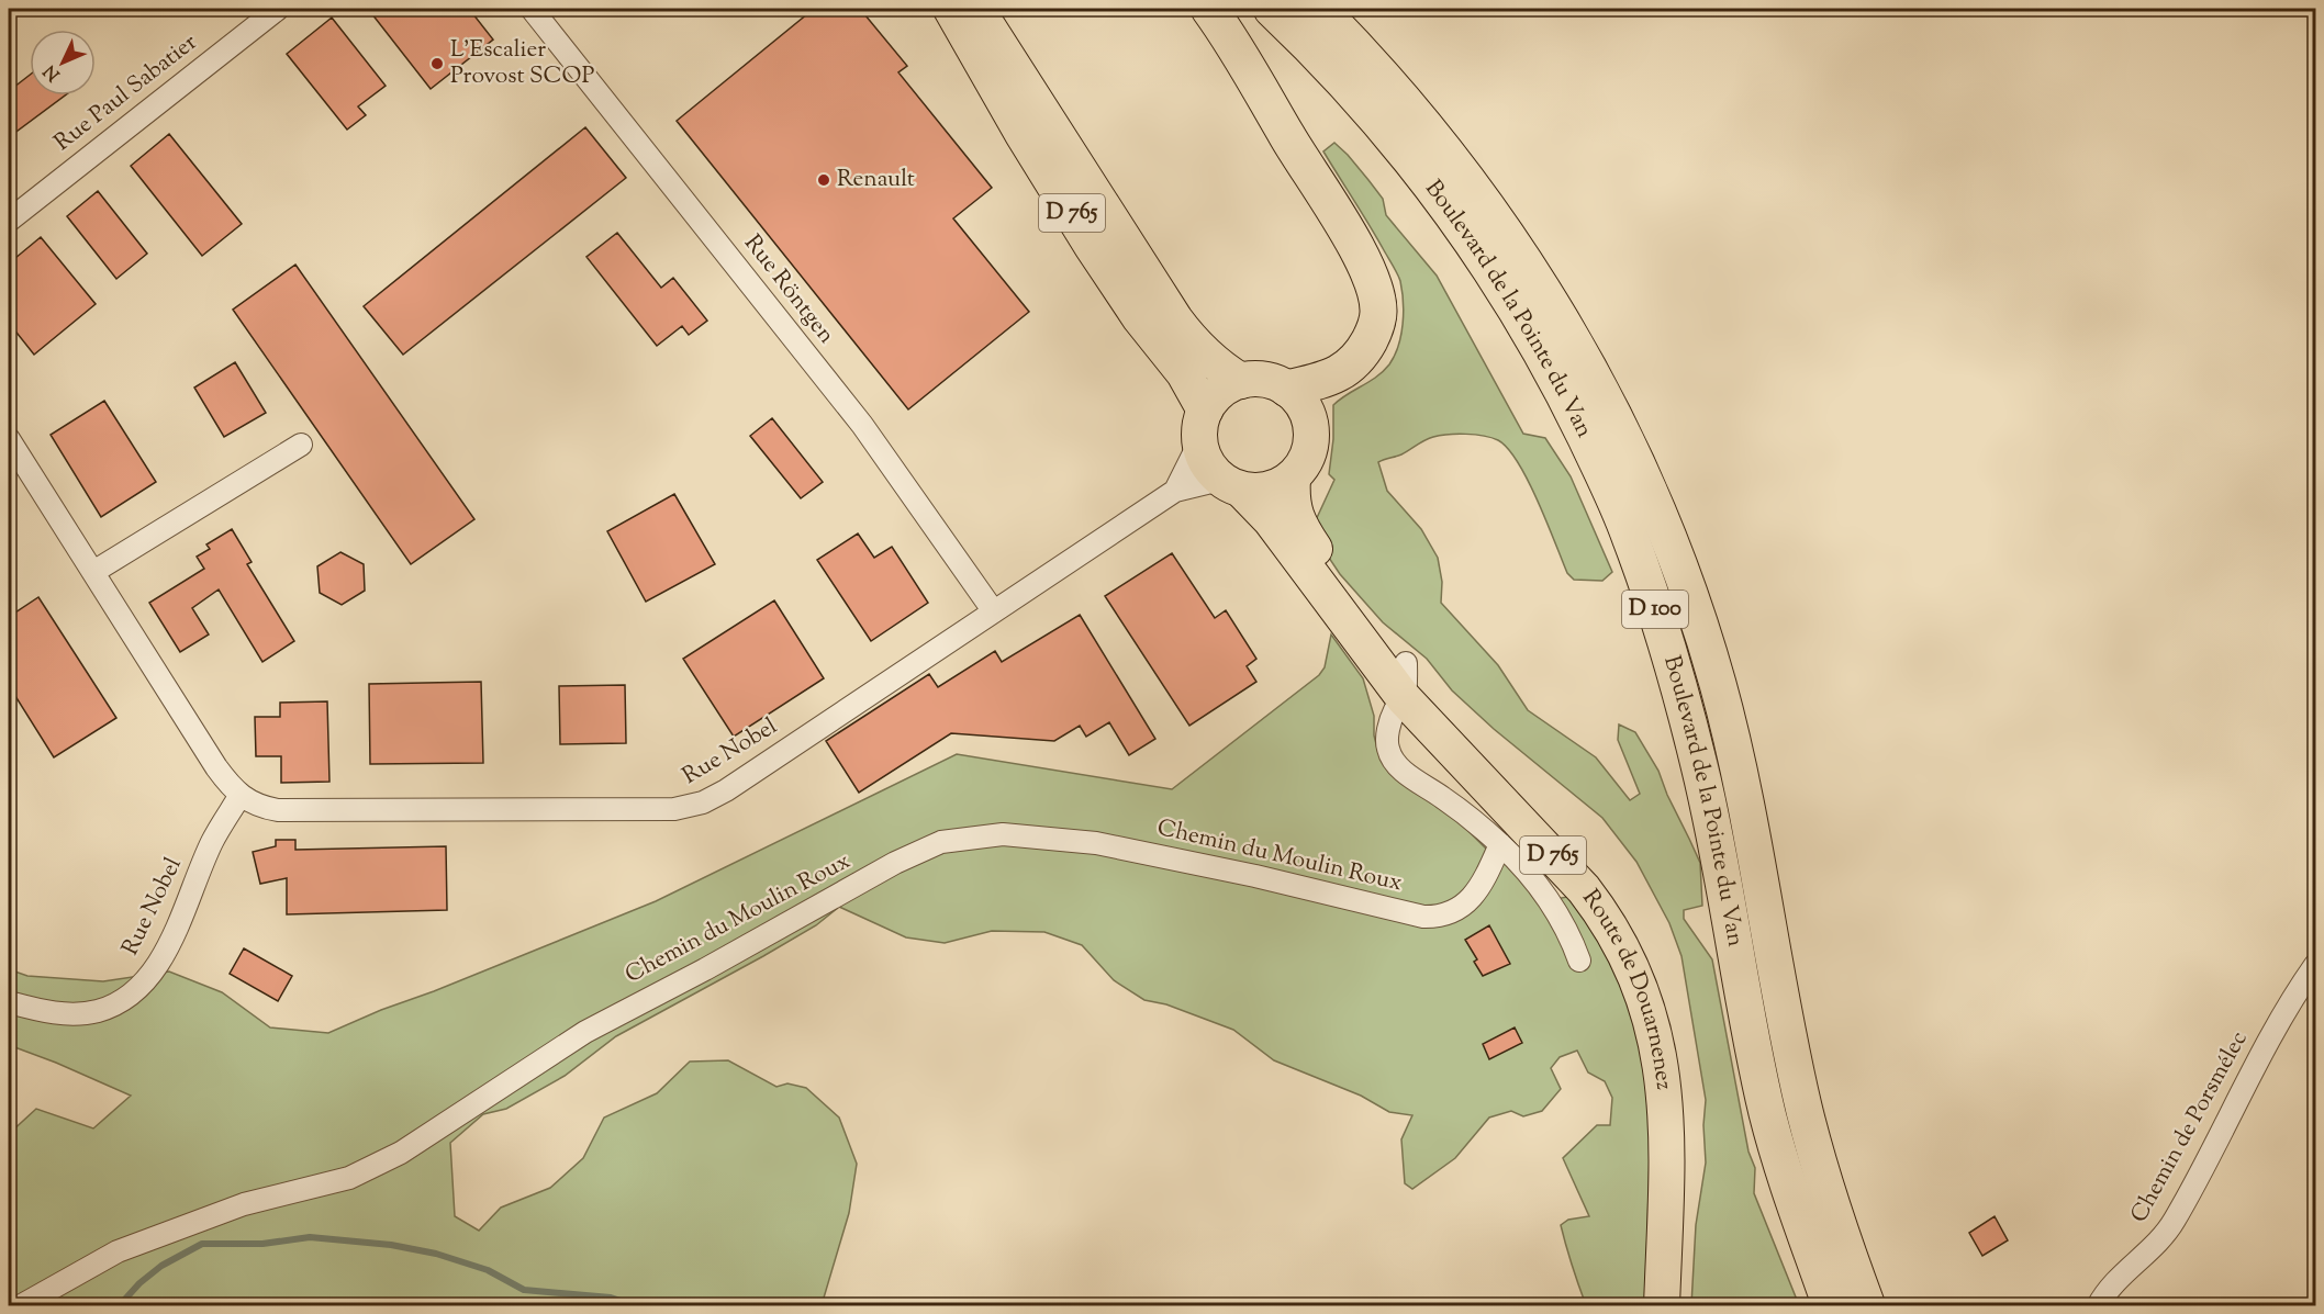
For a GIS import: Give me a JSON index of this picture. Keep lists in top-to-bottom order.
{
  "streets": {
    "highway": ["Boulevard de la Pointe du Van", "D 100"],
    "main road": ["D 765", "Route de Douarnenez"],
    "street": [
      "Rue Paul Sabatier",
      "Rue Röntgen",
      "Rue Nobel",
      "Chemin du Moulin Roux",
      "Chemin de Porsmélec"
    ]
  },
  "crossings": [
    ["D 765", "Rue Nobel"],
    ["D 765", "Route de Douarnenez"],
    ["Rue Röntgen", "Rue Nobel"],
    ["Rue Nobel", "Route de Douarnenez"]
  ],
  "places": ["L'Escalier Provost SCOP", "Renault"],
  "north": "bottom left"
}
